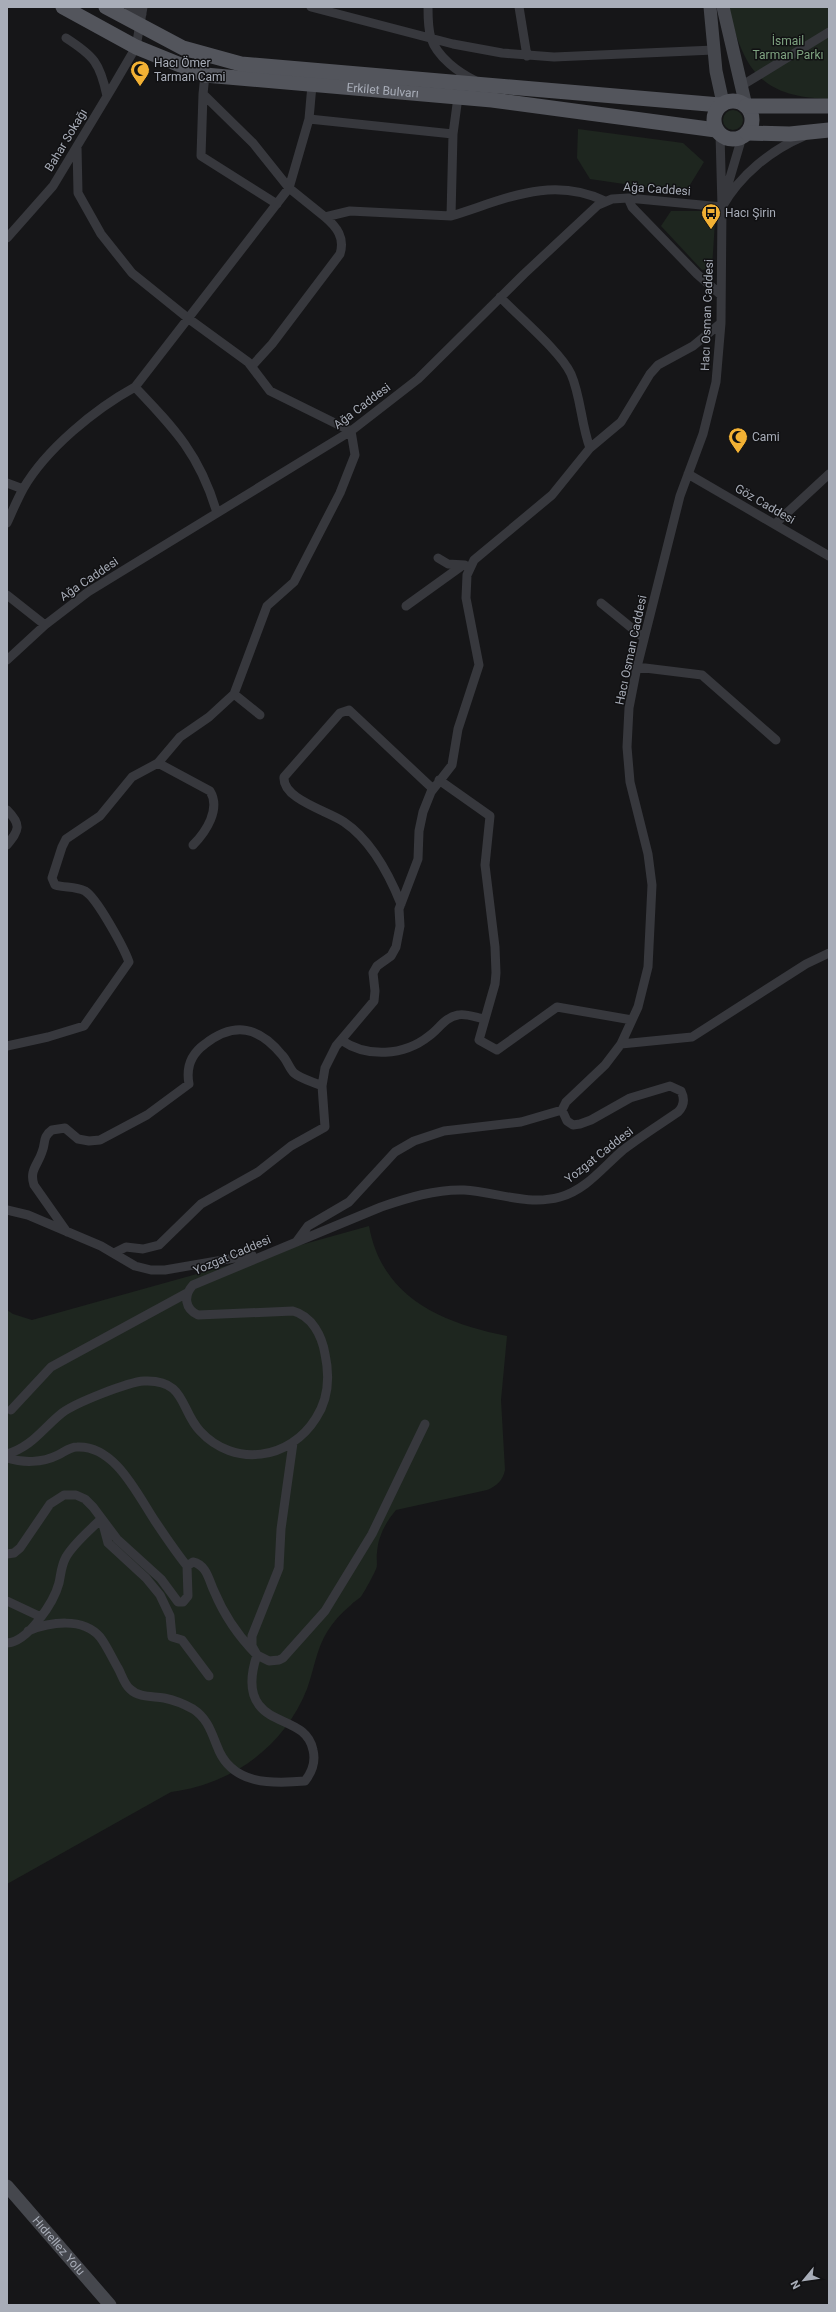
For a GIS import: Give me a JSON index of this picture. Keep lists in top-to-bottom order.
{
  "streets": {
    "main road": ["Erkilet Bulvarı"],
    "street": [
      "Bahar Sokağı",
      "Ağa Caddesi",
      "Hacı Osman Caddesi",
      "Göz Caddesi",
      "Yozgat Caddesi",
      "Hıdrellez Yolu"
    ]
  },
  "crossings": [
    ["Erkilet Bulvarı", "Bahar Sokağı"],
    ["Ağa Caddesi", "Hacı Osman Caddesi"],
    ["Hacı Osman Caddesi", "Göz Caddesi"],
    ["Hacı Osman Caddesi", "Yozgat Caddesi"]
  ],
  "parks": ["İsmail Tarman Parkı"],
  "places": {
    "mosque": ["Hacı Ömer Tarman Cami", "Cami"],
    "bus stop": ["Hacı Şirin"]
  },
  "north": "bottom left"
}
